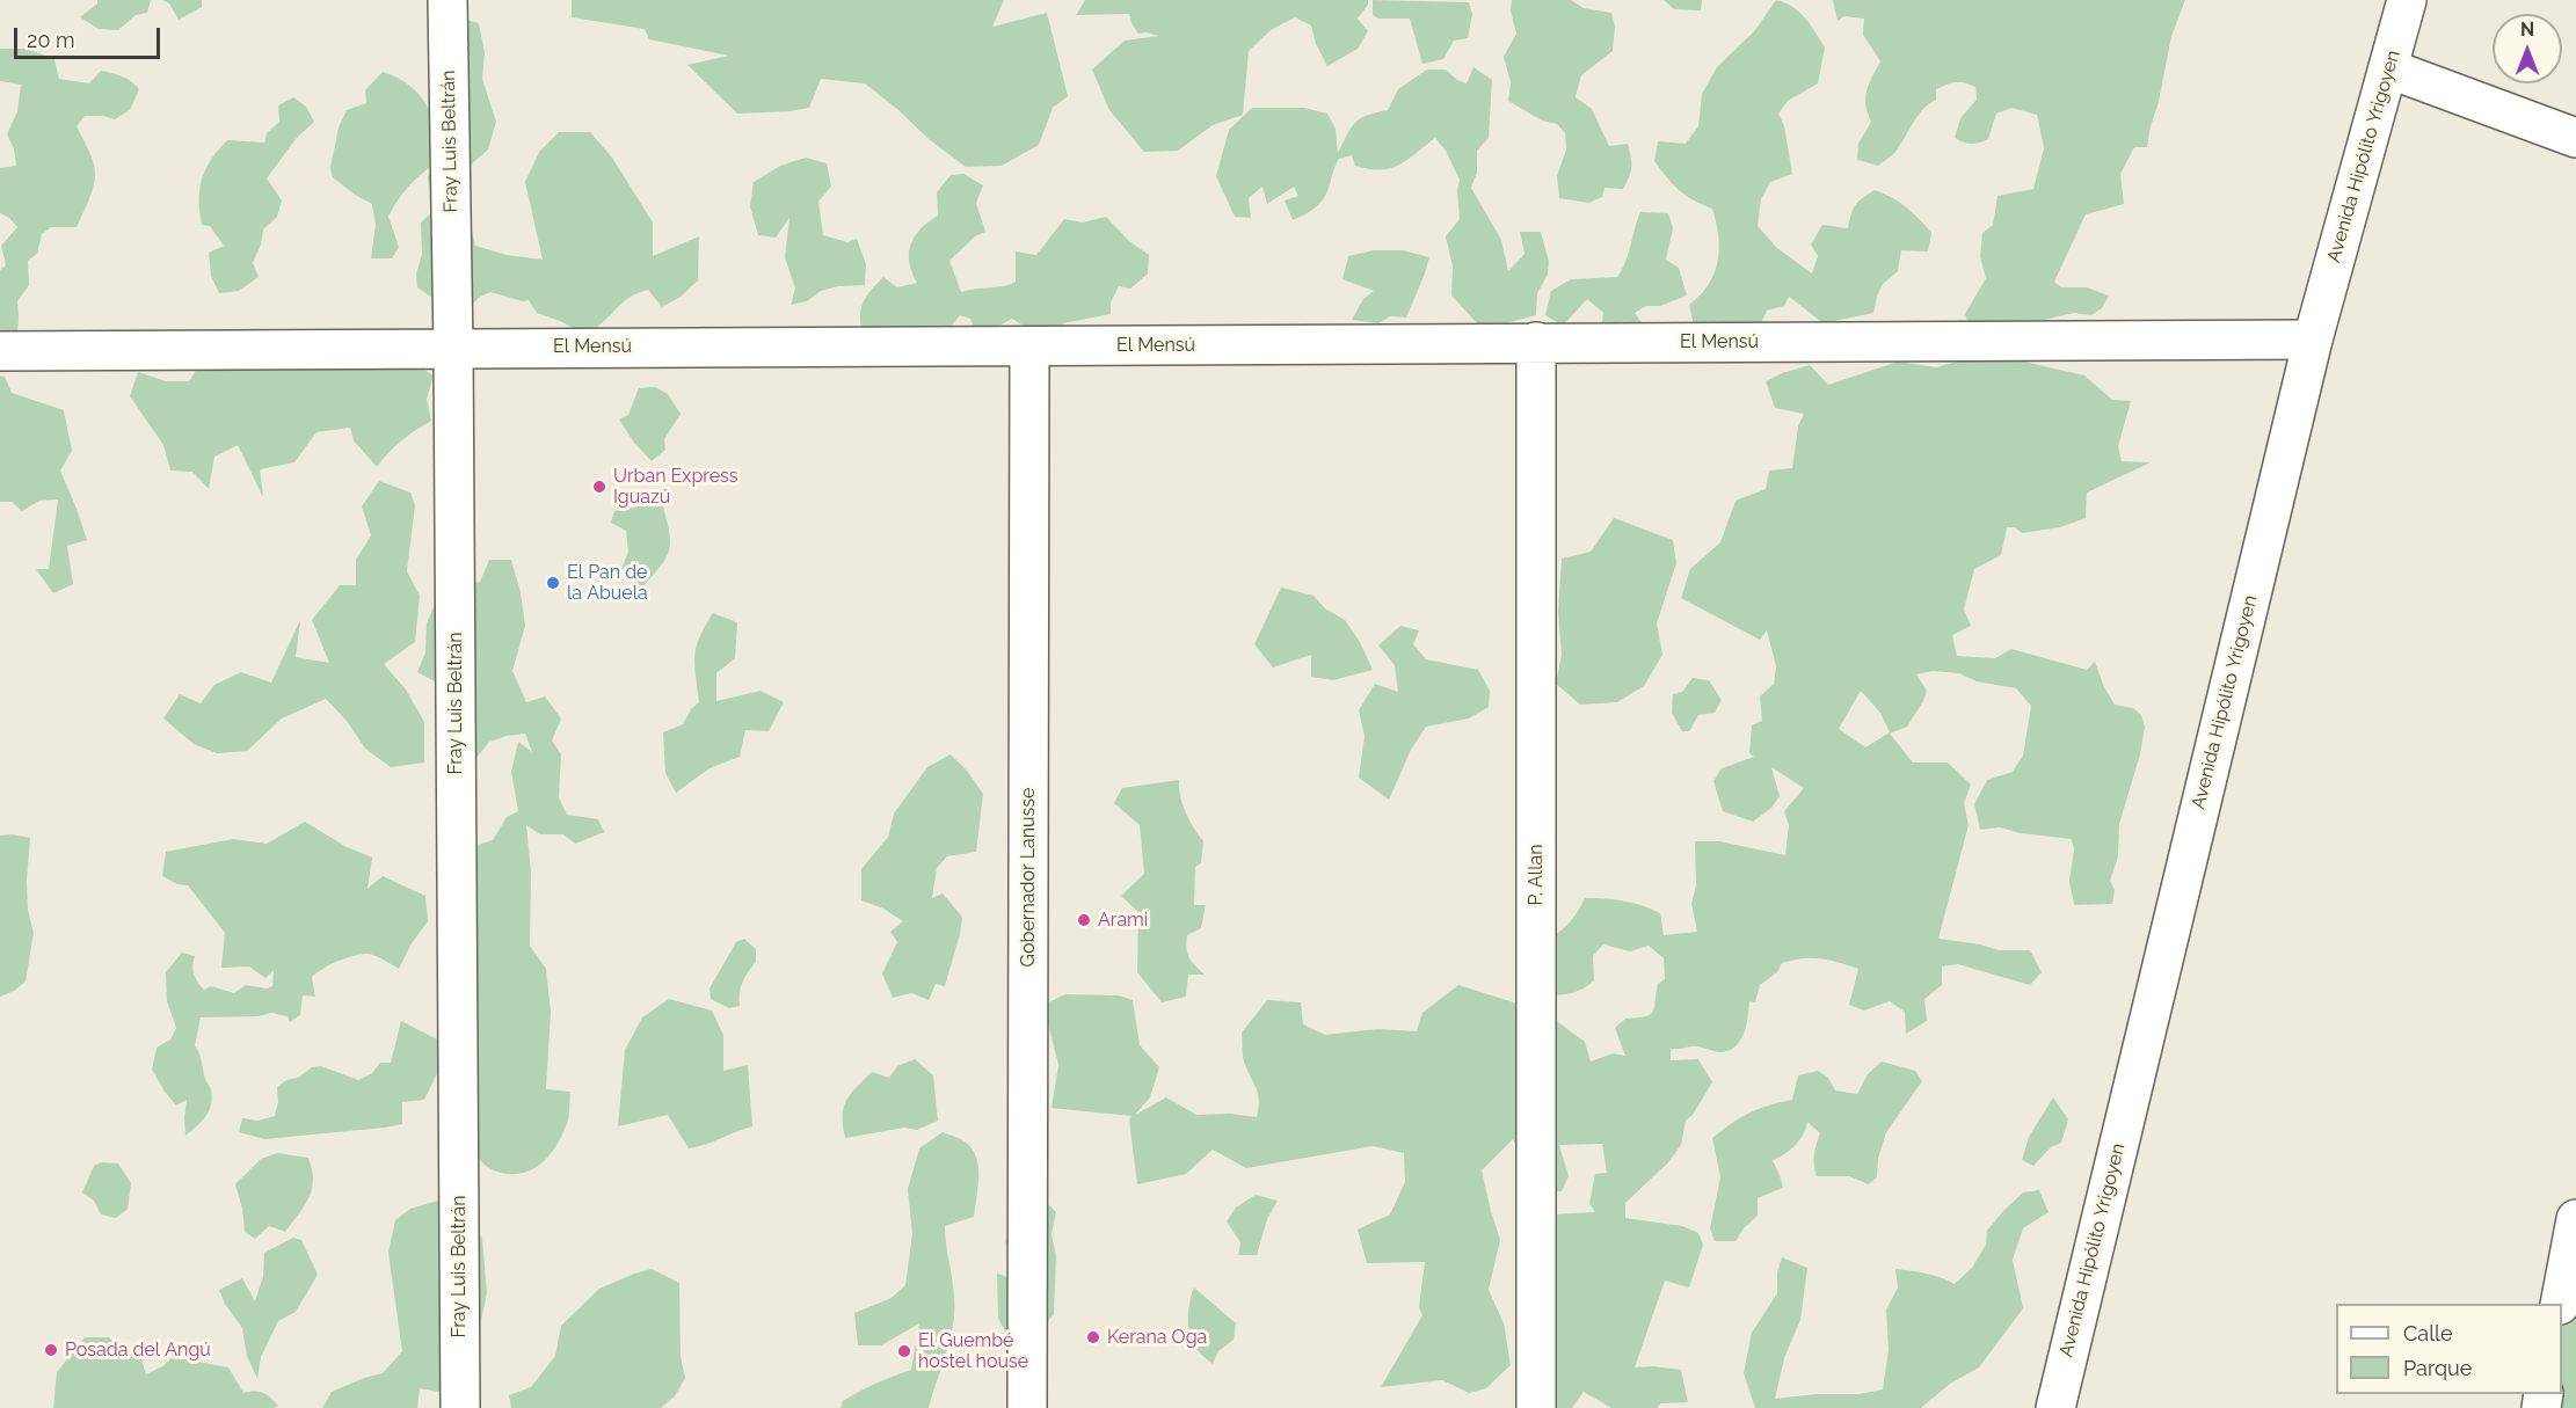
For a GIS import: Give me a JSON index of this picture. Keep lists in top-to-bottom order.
{
  "streets": {
    "street": [
      "Fray Luis Beltrán",
      "Avenida Hipólito Yrigoyen",
      "El Mensú",
      "P. Allan",
      "Gobernador Lanusse"
    ]
  },
  "crossings": [
    ["Fray Luis Beltrán", "El Mensú"],
    ["Avenida Hipólito Yrigoyen", "El Mensú"],
    ["El Mensú", "P. Allan"],
    ["El Mensú", "Gobernador Lanusse"]
  ],
  "places": [
    "Urban Express Iguazú",
    "El Pan de la Abuela",
    "Arami",
    "Kerana Oga",
    "Posada del Angú",
    "El Guembé hostel house"
  ],
  "legend": ["Calle", "Parque"],
  "scale_bar": "20 m",
  "north": "top"
}
